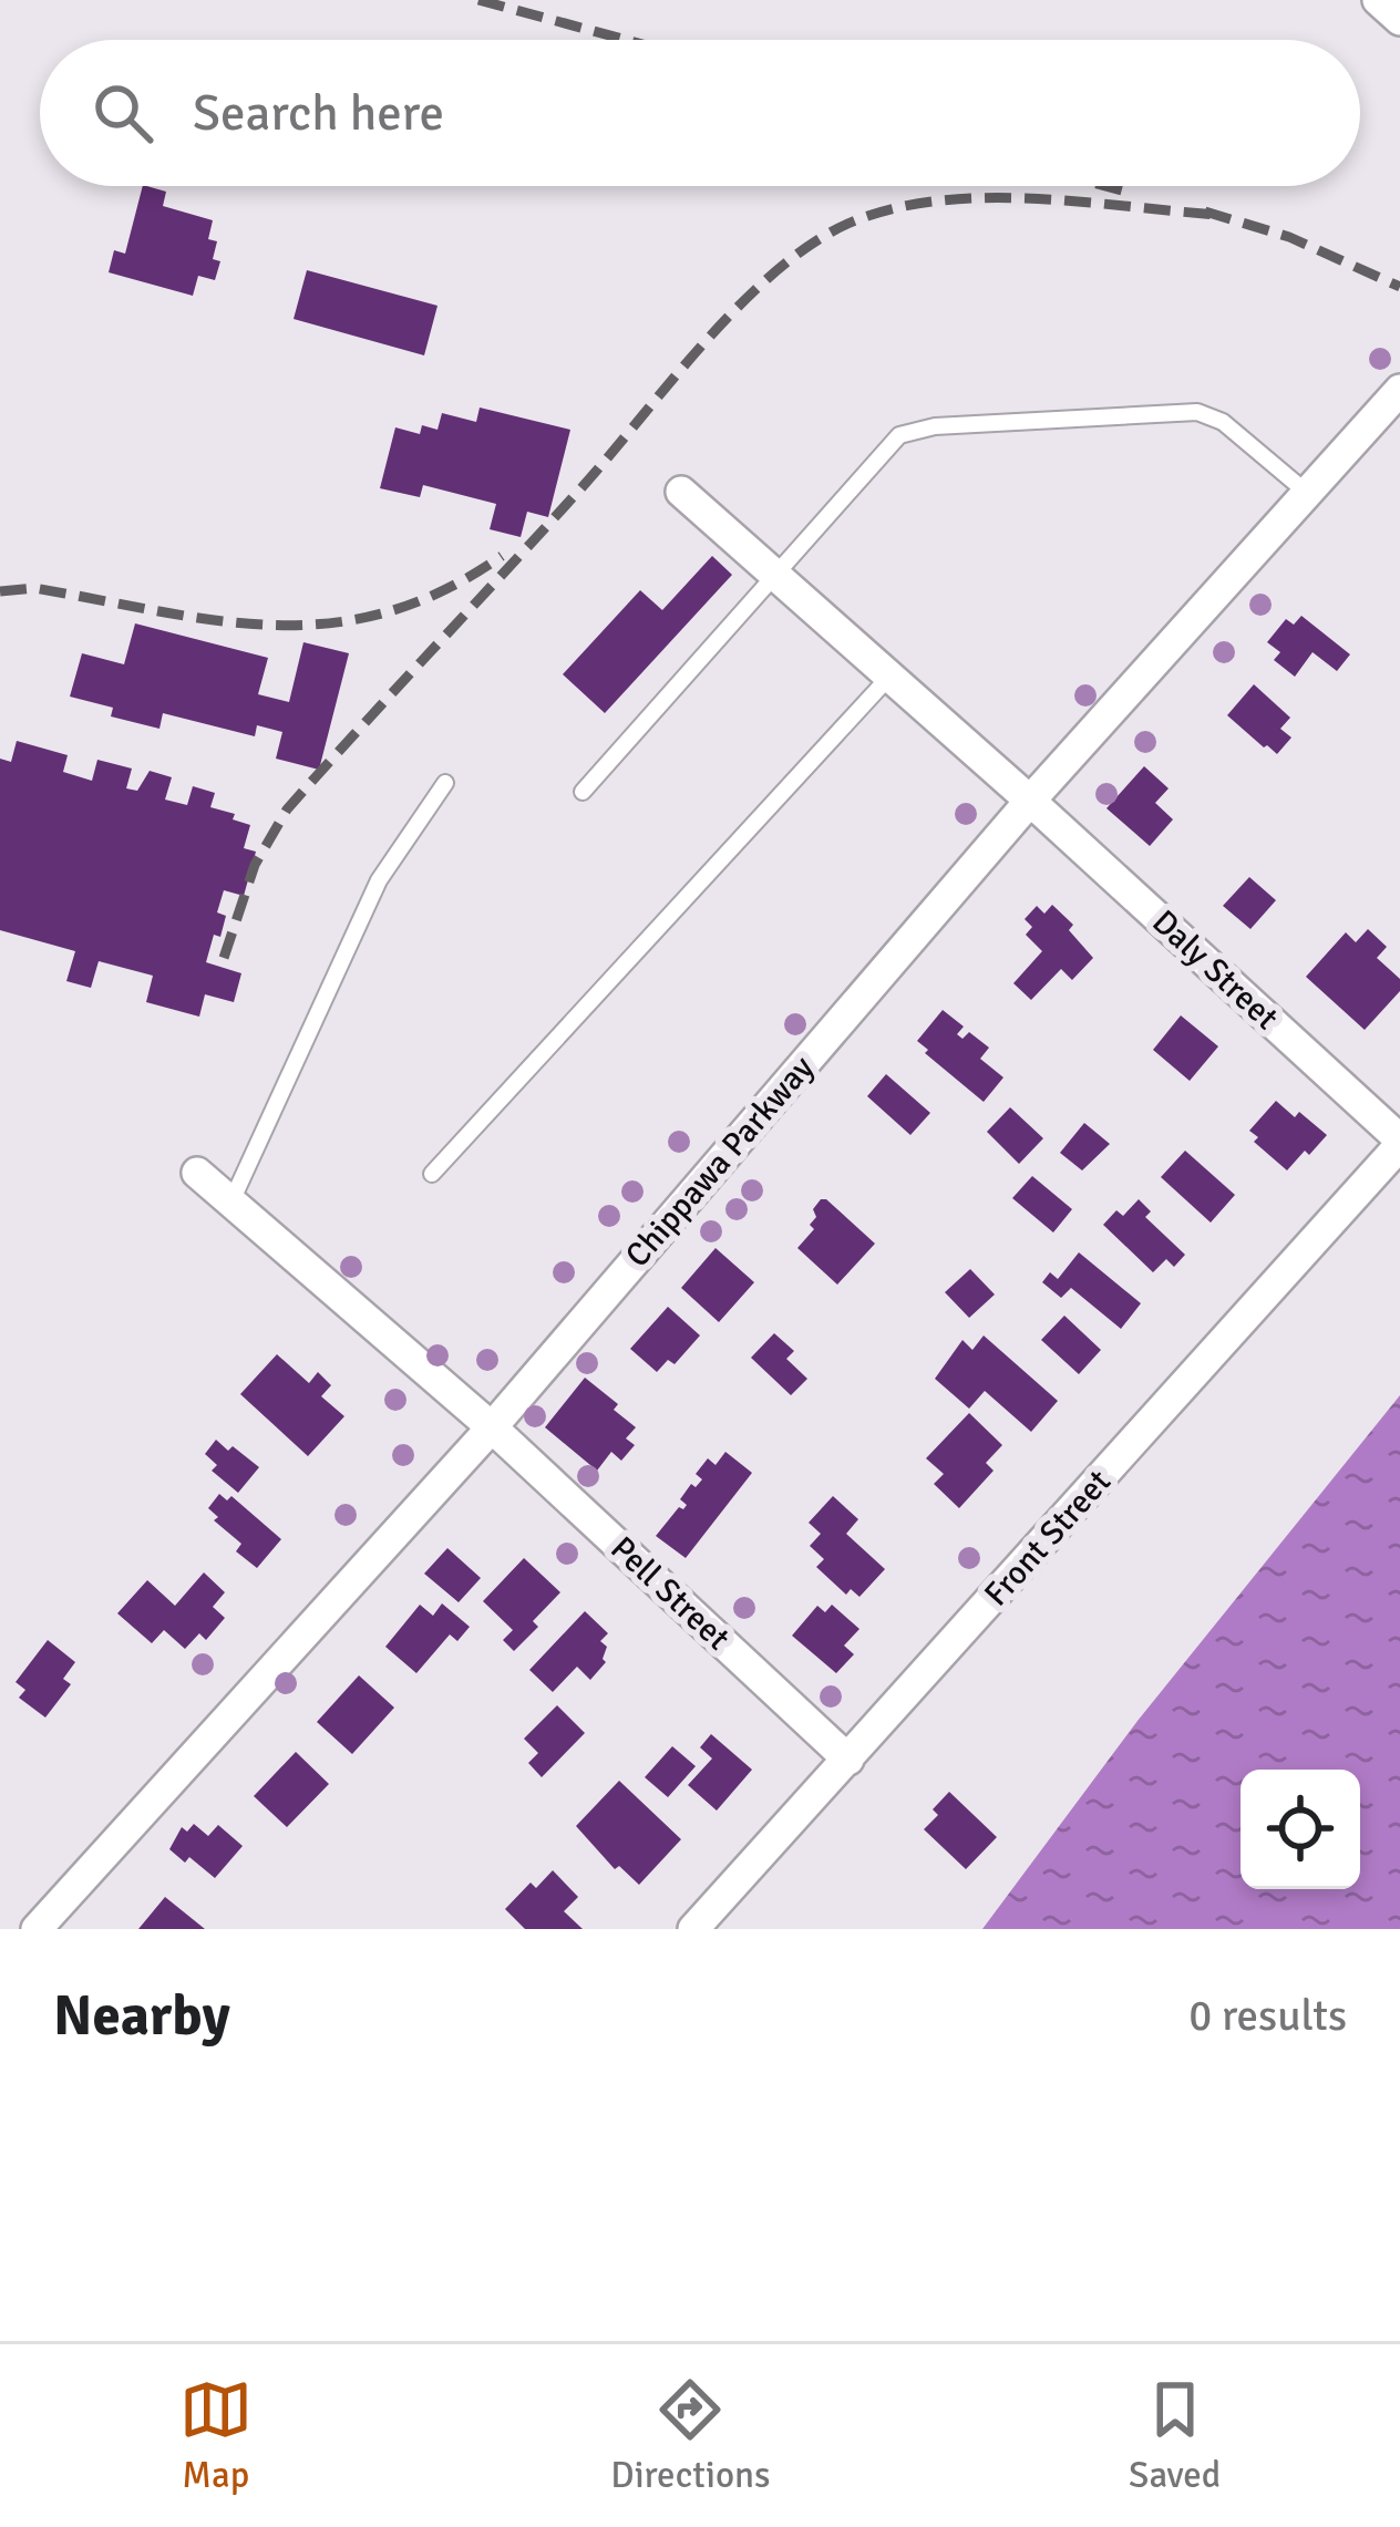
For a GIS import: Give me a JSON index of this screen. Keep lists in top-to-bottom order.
{
  "streets": {
    "street": [
      "Daly Street",
      "Chippawa Parkway",
      "Front Street",
      "Pell Street"
    ]
  },
  "crossings": [
    ["Daly Street", "Chippawa Parkway"],
    ["Daly Street", "Front Street"],
    ["Chippawa Parkway", "Pell Street"],
    ["Front Street", "Pell Street"]
  ],
  "page": {
    "search": "Search here",
    "heading": ["Nearby", "0 results"],
    "nav": ["Map", "Directions", "Saved"]
  }
}
